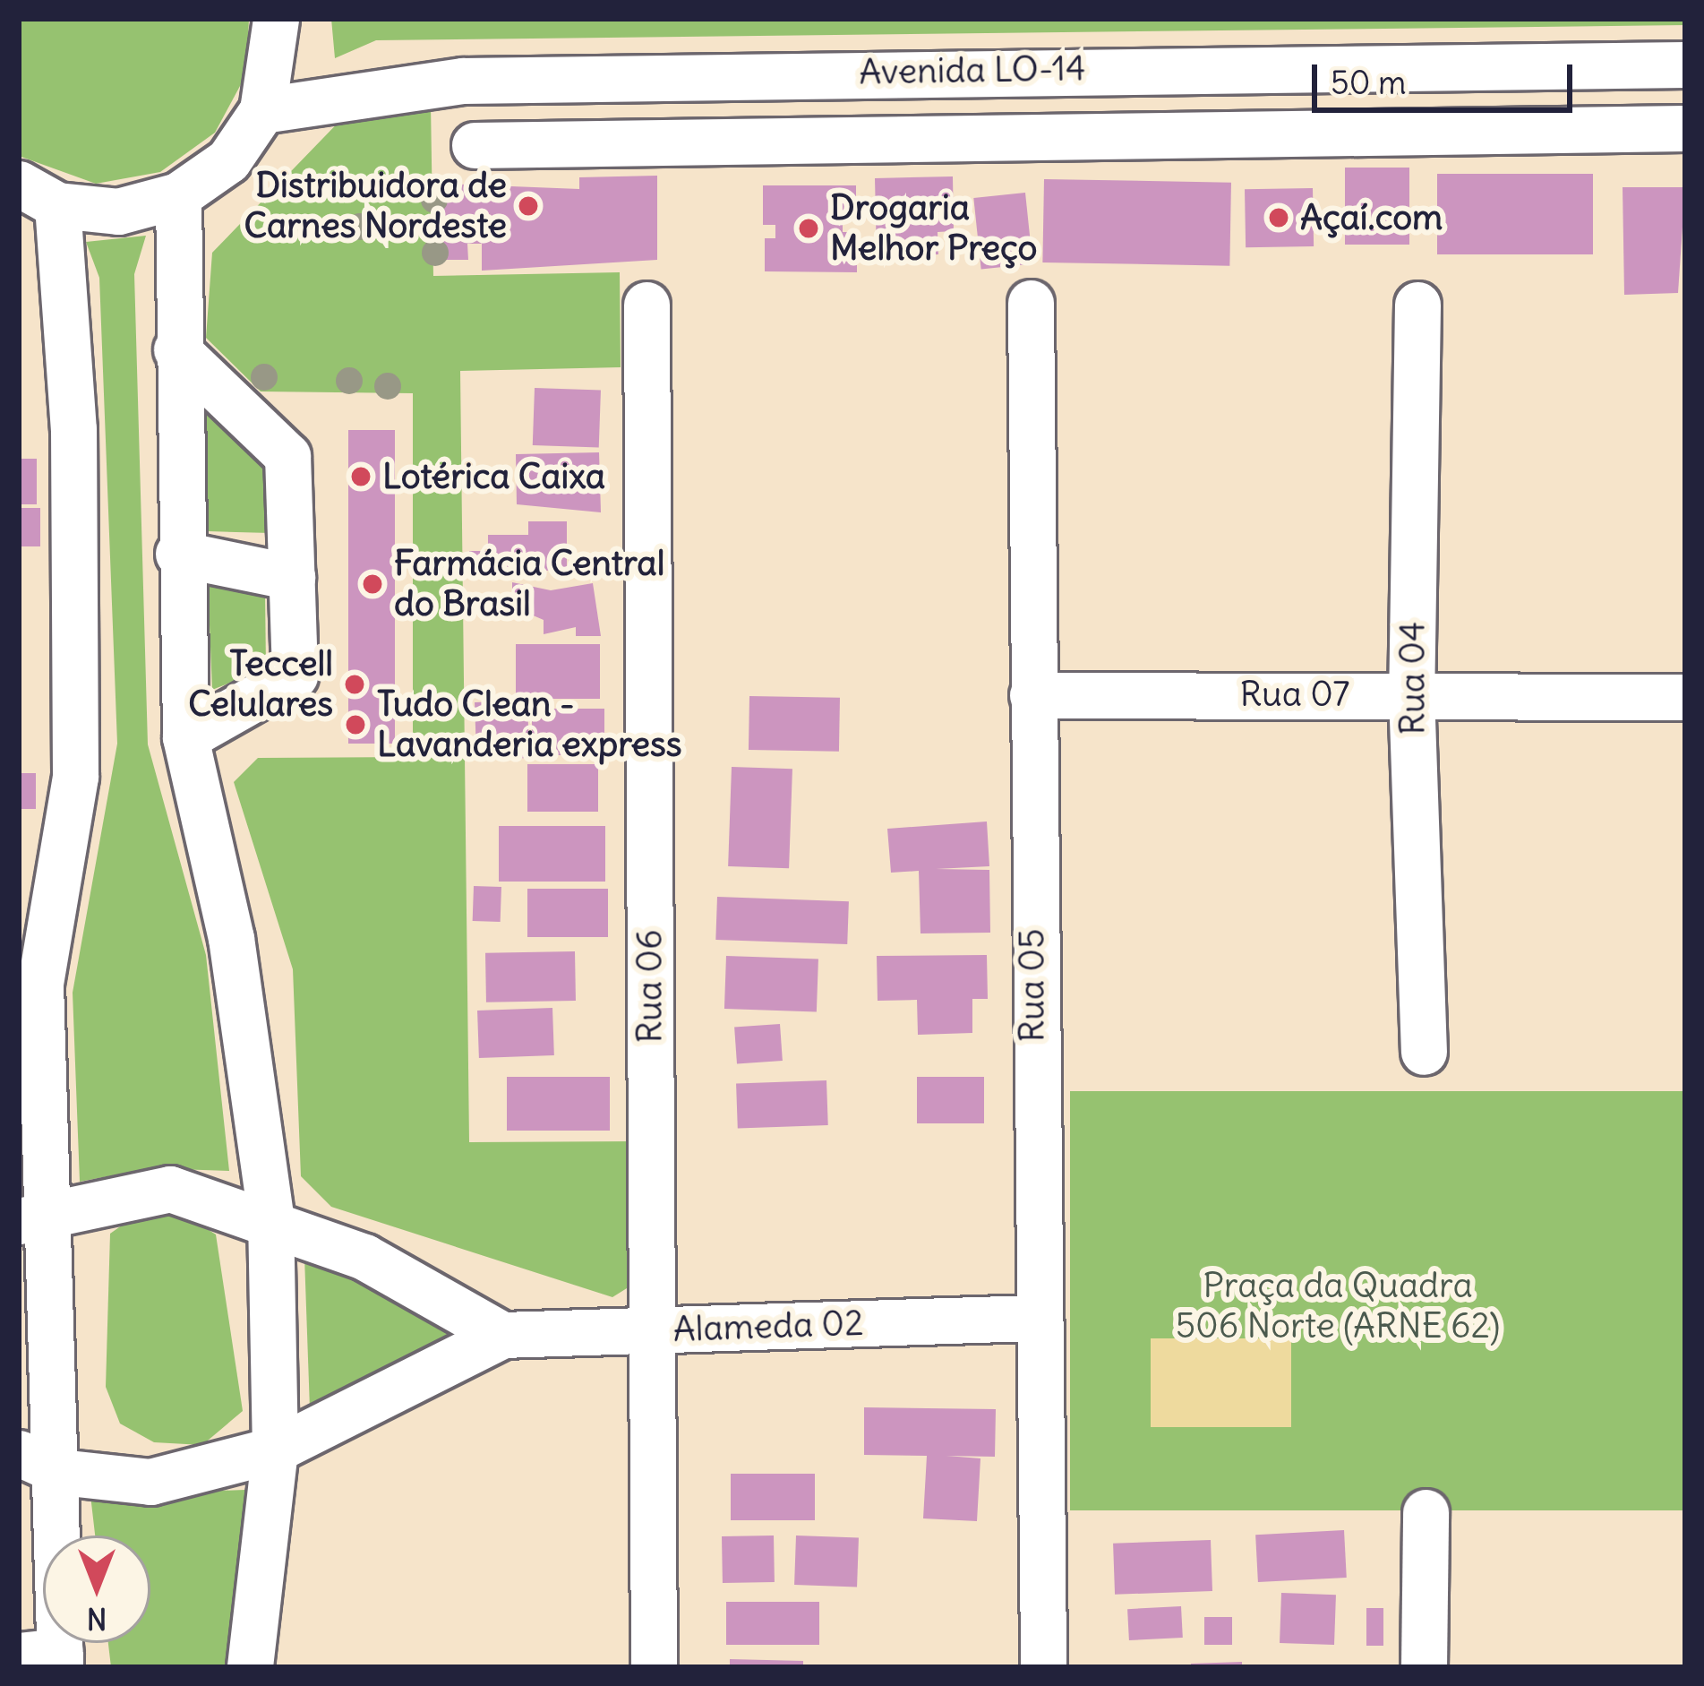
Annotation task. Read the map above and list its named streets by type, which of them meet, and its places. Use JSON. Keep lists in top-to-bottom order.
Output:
{
  "streets": {
    "street": [
      "Avenida LO-14",
      "Rua 04",
      "Rua 07",
      "Rua 05",
      "Rua 06",
      "Alameda 02"
    ]
  },
  "crossings": [
    ["Rua 04", "Rua 07"],
    ["Rua 07", "Rua 05"],
    ["Rua 05", "Alameda 02"],
    ["Rua 06", "Alameda 02"]
  ],
  "parks": ["Praça da Quadra 506 Norte (ARNE 62)"],
  "places": [
    "Distribuidora de Carnes Nordeste",
    "Açaí.com",
    "Drogaria Melhor Preço",
    "Lotérica Caixa",
    "Farmácia Central do Brasil",
    "Teccell Celulares",
    "Tudo Clean - Lavanderia express"
  ],
  "scale_bar": "50 m",
  "north": "bottom"
}
